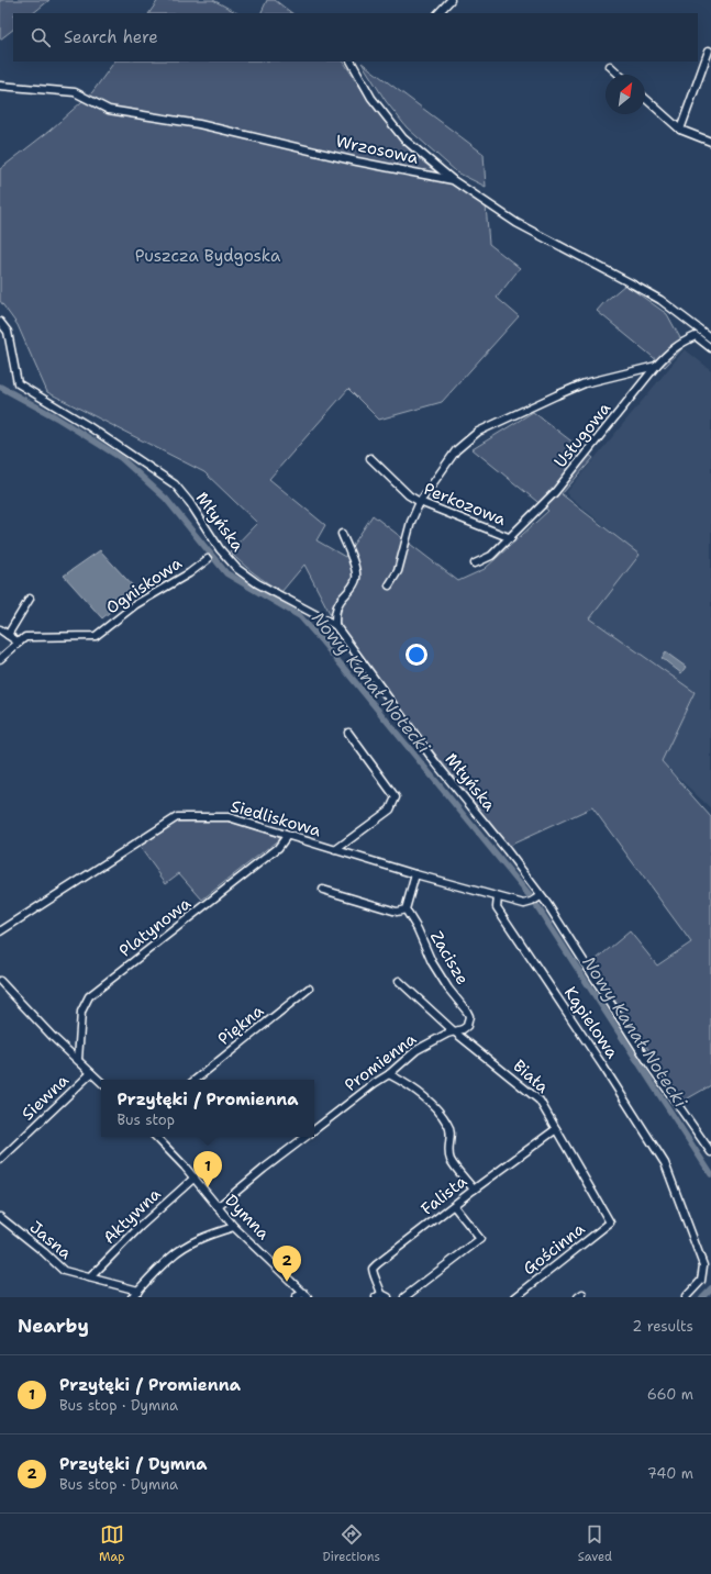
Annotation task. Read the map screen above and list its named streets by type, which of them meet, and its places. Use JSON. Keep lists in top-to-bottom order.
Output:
{
  "streets": {
    "street": [
      "Wrzosowa",
      "Usługowa",
      "Perkozowa",
      "Młyńska",
      "Ogniskowa",
      "Siedliskowa",
      "Platynowa",
      "Zacisze",
      "Kąpielowa",
      "Piękna",
      "Promienna",
      "Biała",
      "Siewna",
      "Falista",
      "Aktywna",
      "Dymna",
      "Jasna",
      "Gościnna"
    ]
  },
  "crossings": [
    ["Usługowa", "Perkozowa"],
    ["Młyńska", "Siedliskowa"],
    ["Siedliskowa", "Platynowa"],
    ["Siedliskowa", "Kąpielowa"],
    ["Zacisze", "Promienna"],
    ["Promienna", "Biała"],
    ["Promienna", "Dymna"],
    ["Biała", "Falista"],
    ["Biała", "Gościnna"],
    ["Aktywna", "Dymna"],
    ["Aktywna", "Jasna"]
  ],
  "water": ["Nowy Kanał Notecki"],
  "parks": ["Puszcza Bydgoska"],
  "north": "top right",
  "page": {
    "search": "Search here",
    "popup": ["Przyłęki / Promienna", "Bus stop"],
    "pins": ["1", "2"],
    "heading": ["Nearby", "2 results"],
    "list": [
      {
        "mark": "1",
        "name": "Przyłęki / Promienna",
        "note": "Bus stop · Dymna",
        "value": "660 m"
      },
      {
        "mark": "2",
        "name": "Przyłęki / Dymna",
        "note": "Bus stop · Dymna",
        "value": "740 m"
      }
    ],
    "nav": ["Map", "Directions", "Saved"]
  }
}
